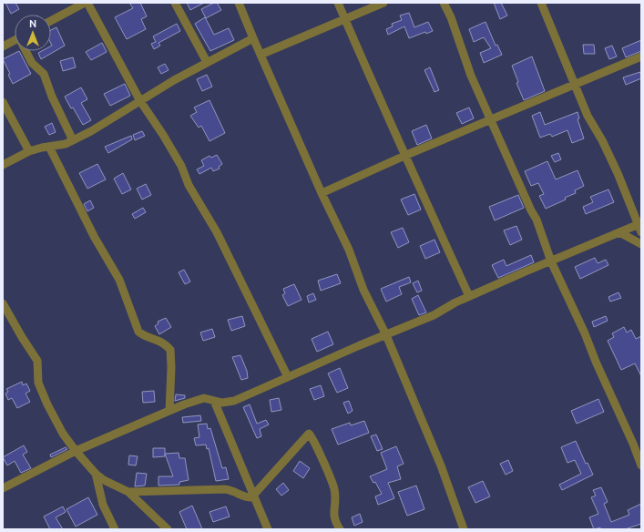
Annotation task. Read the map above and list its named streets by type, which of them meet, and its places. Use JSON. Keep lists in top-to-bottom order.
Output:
{
  "north": "top"
}
